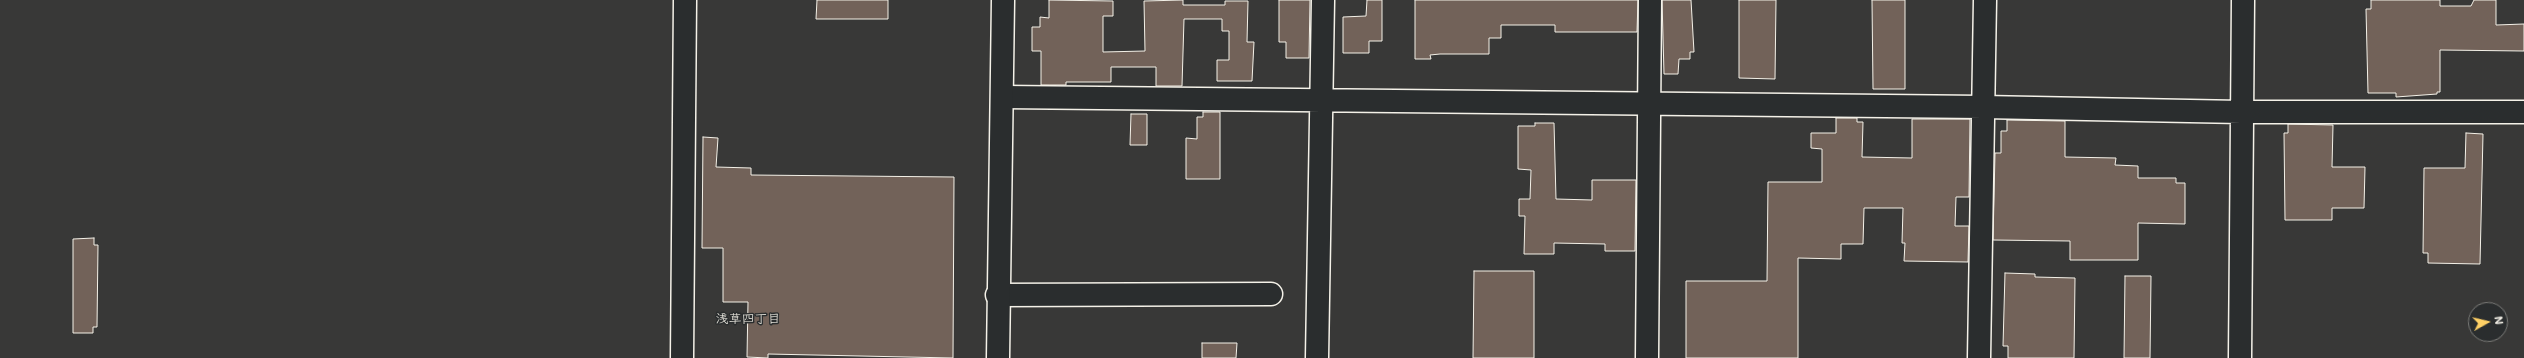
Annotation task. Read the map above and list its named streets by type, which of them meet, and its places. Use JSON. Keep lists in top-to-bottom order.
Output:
{
  "districts": ["浅草四丁目"],
  "north": "right"
}
